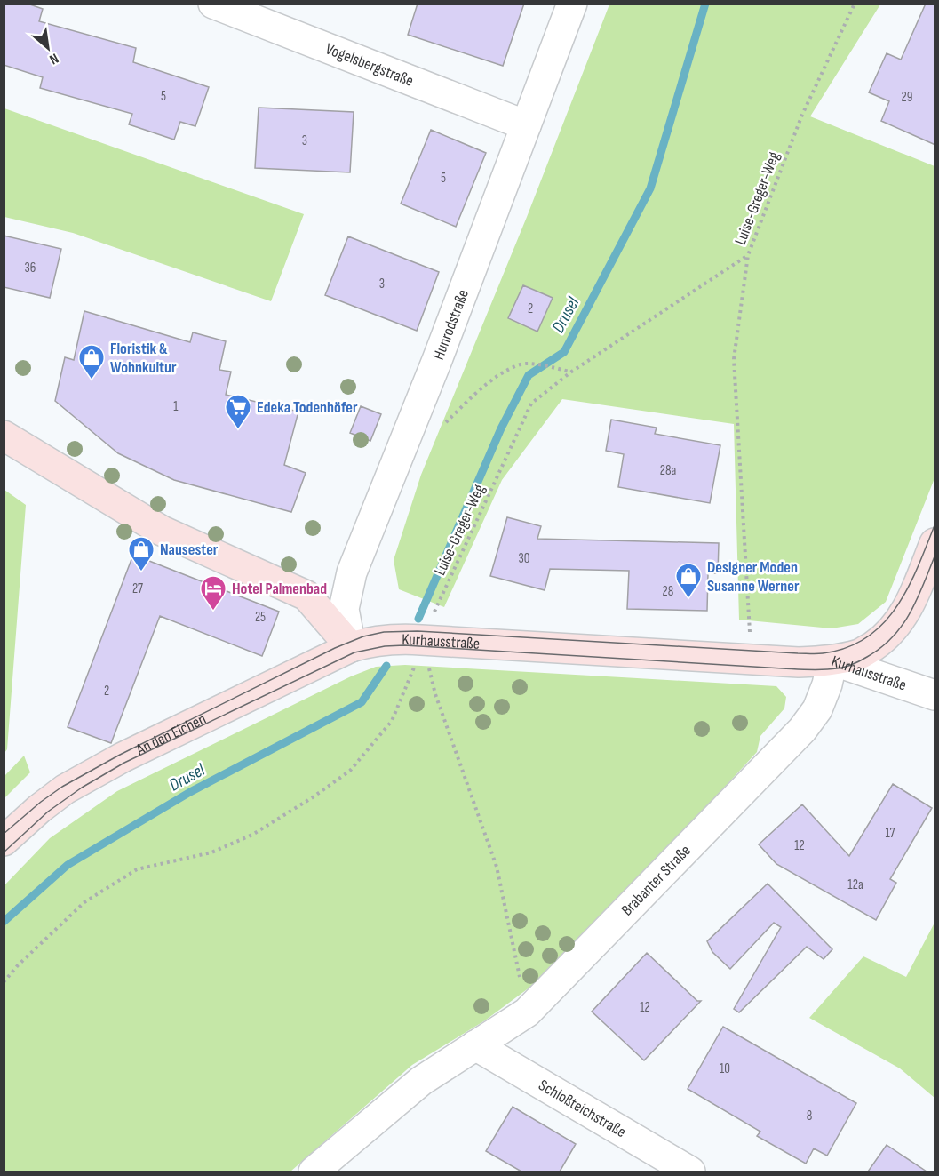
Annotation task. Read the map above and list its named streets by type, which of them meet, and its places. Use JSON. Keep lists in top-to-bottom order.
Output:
{
  "streets": {
    "street": [
      "Vogelsbergstraße",
      "Hunrodstraße",
      "Kurhausstraße",
      "An den Eichen",
      "Brabanter Straße",
      "Schloßteichstraße"
    ],
    "path": ["Luise-Greger-Weg"]
  },
  "crossings": [
    ["Vogelsbergstraße", "Hunrodstraße"],
    ["Luise-Greger-Weg", "Kurhausstraße"],
    ["Hunrodstraße", "Kurhausstraße"],
    ["Hunrodstraße", "An den Eichen"],
    ["Kurhausstraße", "An den Eichen"],
    ["Kurhausstraße", "Brabanter Straße"],
    ["Brabanter Straße", "Schloßteichstraße"]
  ],
  "water": ["Drusel"],
  "places": {
    "shop": ["Floristik & Wohnkultur", "Nausester", "Designer Moden Susanne Werner"],
    "supermarket": ["Edeka Todenhöfer"],
    "hotel": ["Hotel Palmenbad"]
  },
  "house_numbers": [
    "5",
    "29",
    "3",
    "5",
    "36",
    "3",
    "2",
    "1",
    "28a",
    "30",
    "27",
    "28",
    "25",
    "2",
    "17",
    "12",
    "12a",
    "12",
    "10",
    "8"
  ],
  "north": "bottom right"
}
